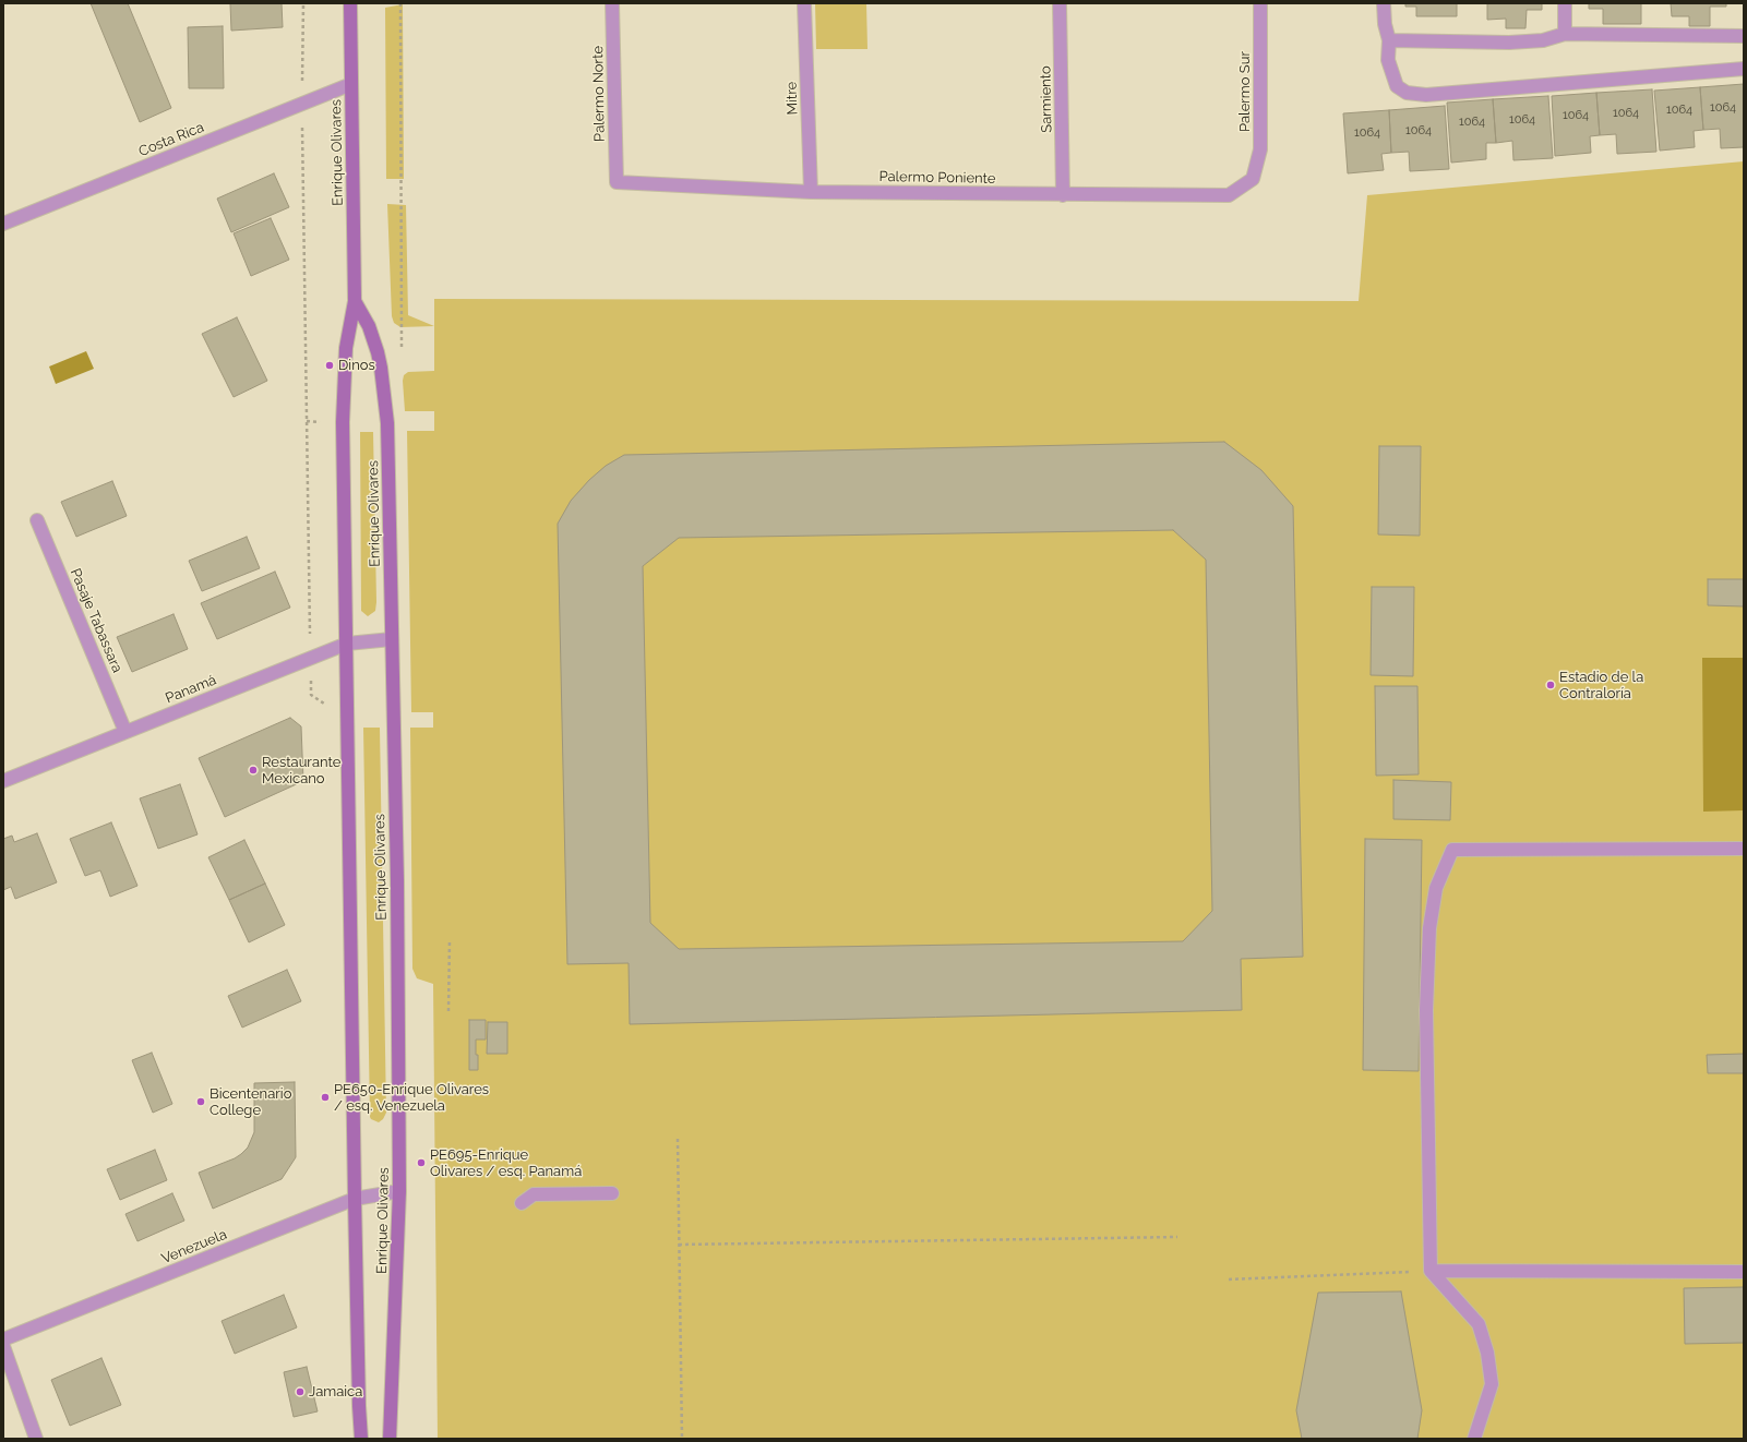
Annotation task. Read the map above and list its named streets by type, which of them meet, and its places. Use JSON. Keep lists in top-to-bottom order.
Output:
{
  "streets": {
    "main road": ["Enrique Olivares"],
    "street": [
      "Palermo Sur",
      "Palermo Norte",
      "Mitre",
      "Sarmiento",
      "Costa Rica",
      "Palermo Poniente",
      "Pasaje Tabassara",
      "Panamá",
      "Venezuela"
    ]
  },
  "crossings": [
    ["Palermo Sur", "Palermo Poniente"],
    ["Palermo Norte", "Palermo Poniente"],
    ["Mitre", "Palermo Poniente"],
    ["Sarmiento", "Palermo Poniente"],
    ["Costa Rica", "Enrique Olivares"],
    ["Enrique Olivares", "Panamá"],
    ["Enrique Olivares", "Venezuela"],
    ["Pasaje Tabassara", "Panamá"]
  ],
  "places": [
    "Dinos",
    "Estadio de la Contraloría",
    "Restaurante Mexicano",
    "PE650-Enrique Olivares / esq. Venezuela",
    "Bicentenario College",
    "PE695-Enrique Olivares / esq. Panamá",
    "Jamaica"
  ],
  "house_numbers": [
    "1064",
    "1064",
    "1064",
    "1064",
    "1064",
    "1064",
    "1064",
    "1064"
  ]
}
